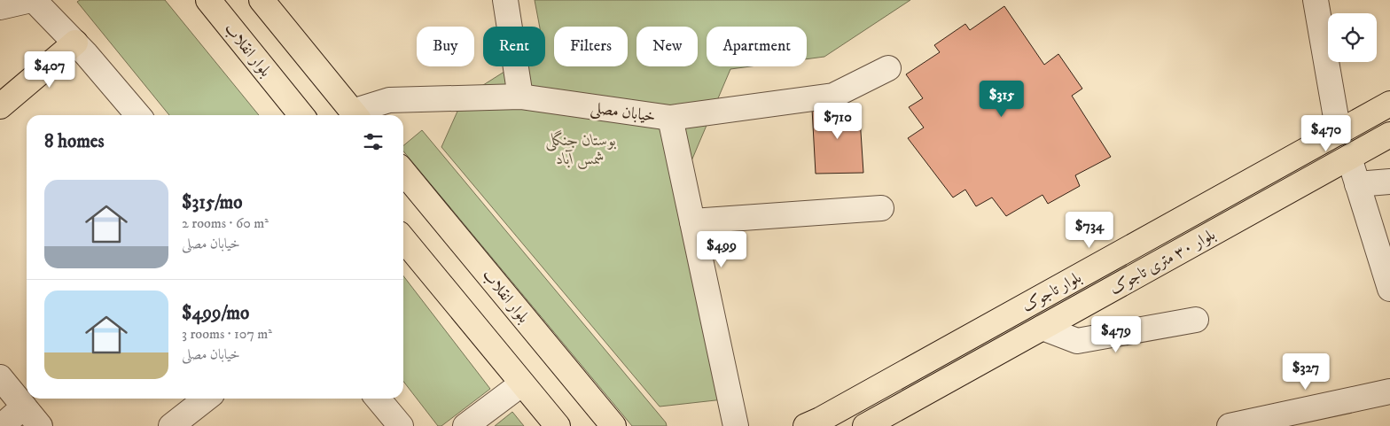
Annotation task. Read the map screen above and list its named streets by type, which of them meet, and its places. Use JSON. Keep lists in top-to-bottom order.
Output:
{
  "streets": {
    "main road": ["بلوار انقلاب", "بلوار ۳۰ متری تاجوک", "بلوار تاجوک"],
    "street": ["خیابان مصلی"]
  },
  "parks": ["بوستان جنگلی شمس آباد"],
  "page": {
    "chip": [
      "Buy",
      "Rent",
      "Filters",
      "New",
      "Apartment"
    ],
    "price": [
      "$407",
      "$315",
      "$710",
      "$470",
      "$734",
      "$499",
      "$479",
      "$327"
    ],
    "heading": "8 homes",
    "list": [
      {
        "name": "$315/mo",
        "note": "2 rooms · 60 m² · خیابان مصلی"
      },
      {
        "name": "$499/mo",
        "note": "3 rooms · 107 m² · خیابان مصلی"
      }
    ]
  }
}
